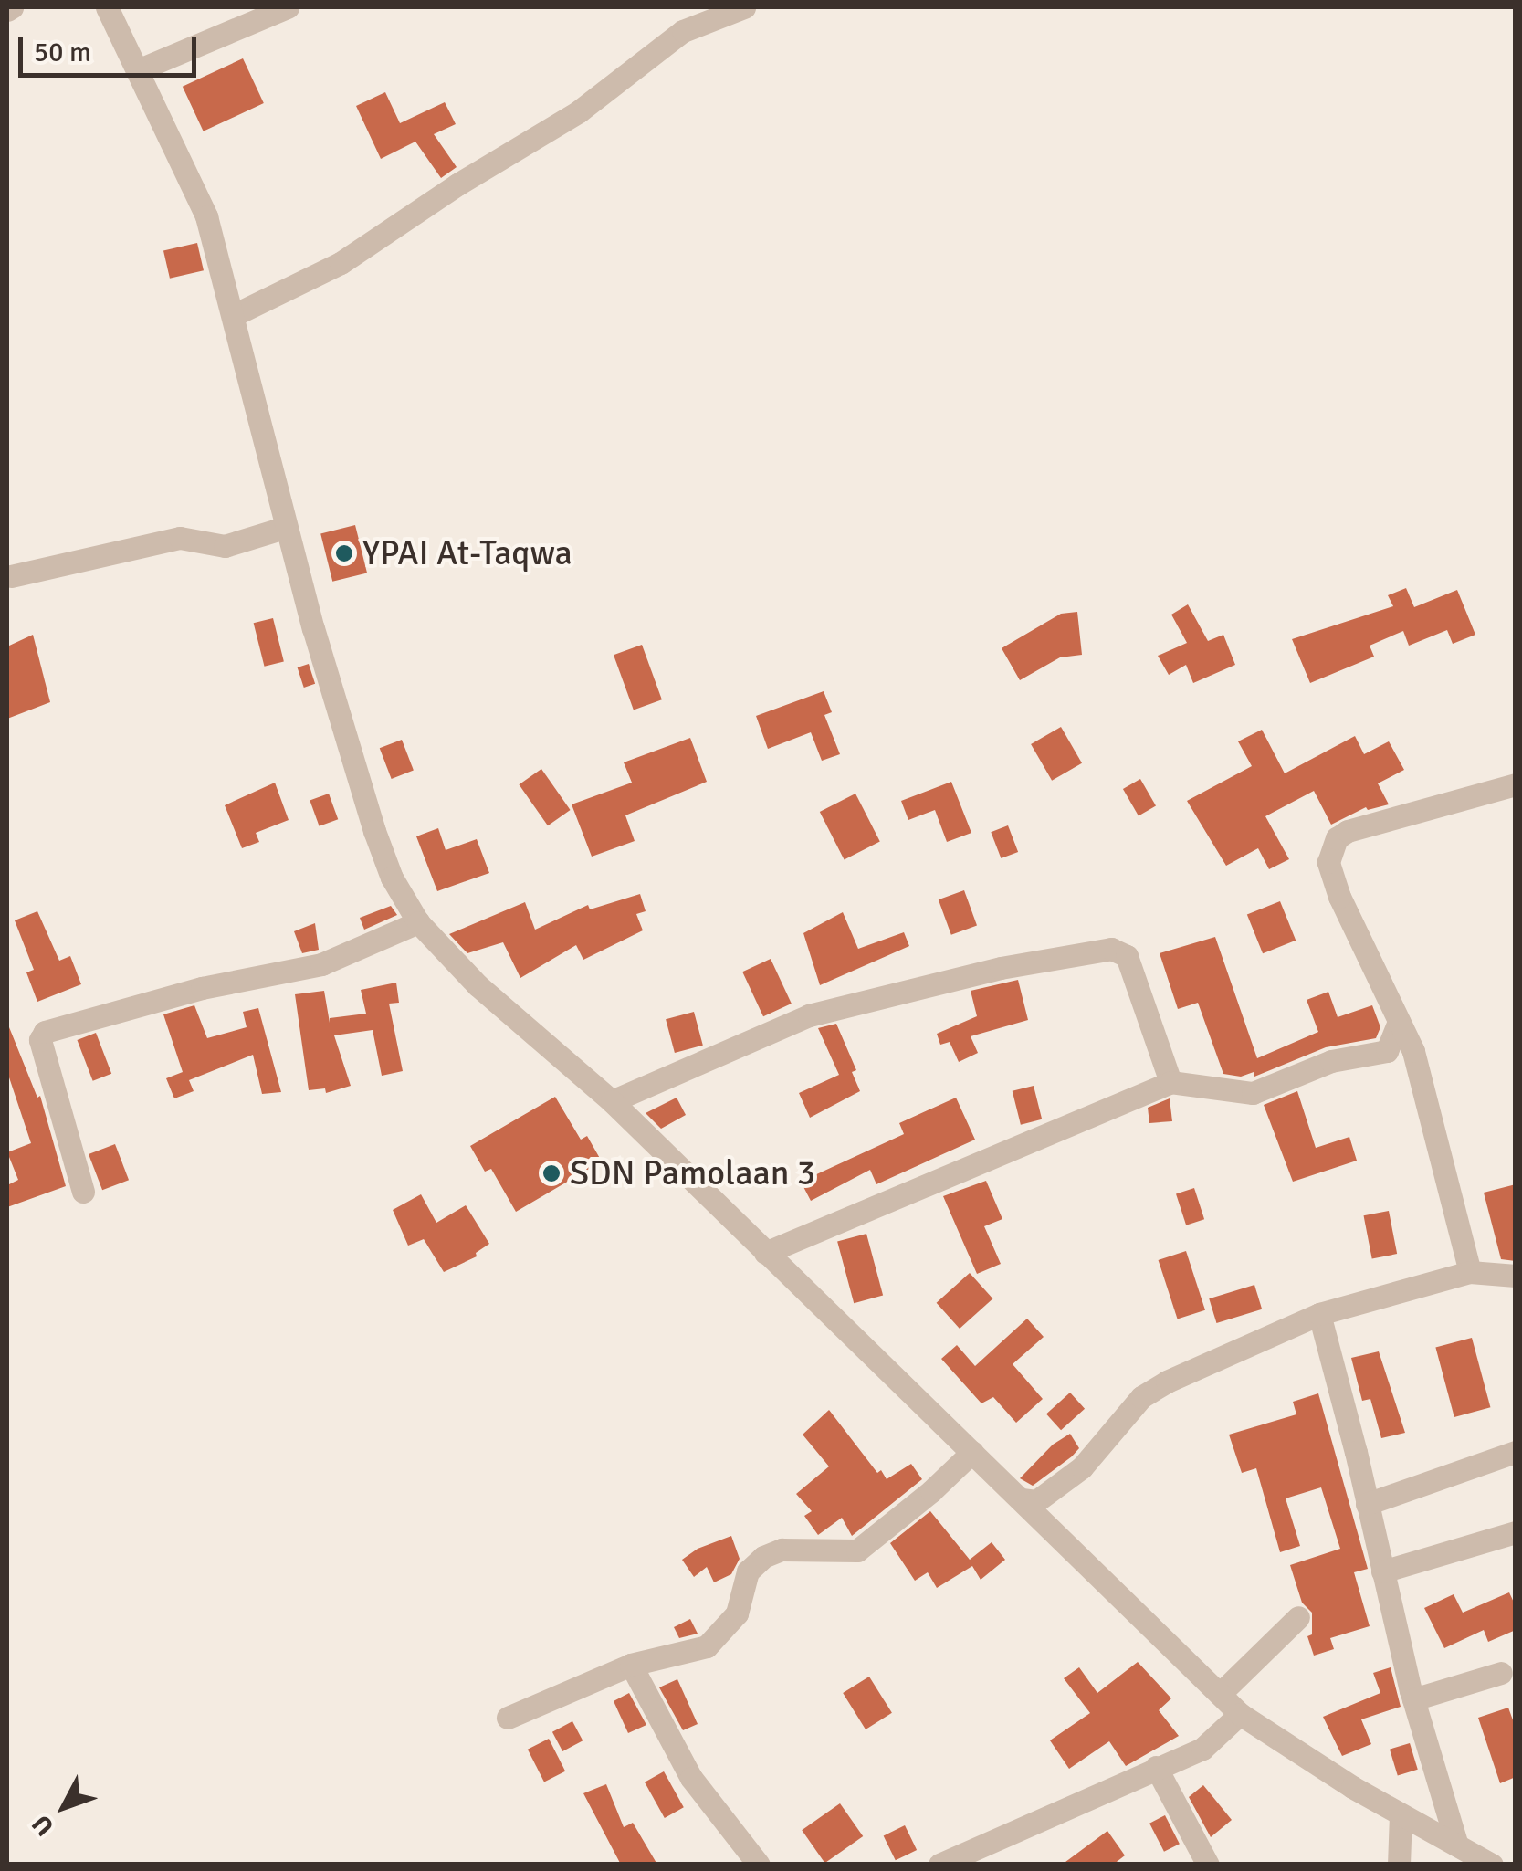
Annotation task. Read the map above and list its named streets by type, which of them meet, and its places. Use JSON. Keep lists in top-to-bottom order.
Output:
{
  "places": ["YPAI At-Taqwa", "SDN Pamolaan 3"],
  "scale_bar": "50 m",
  "north": "bottom left"
}
